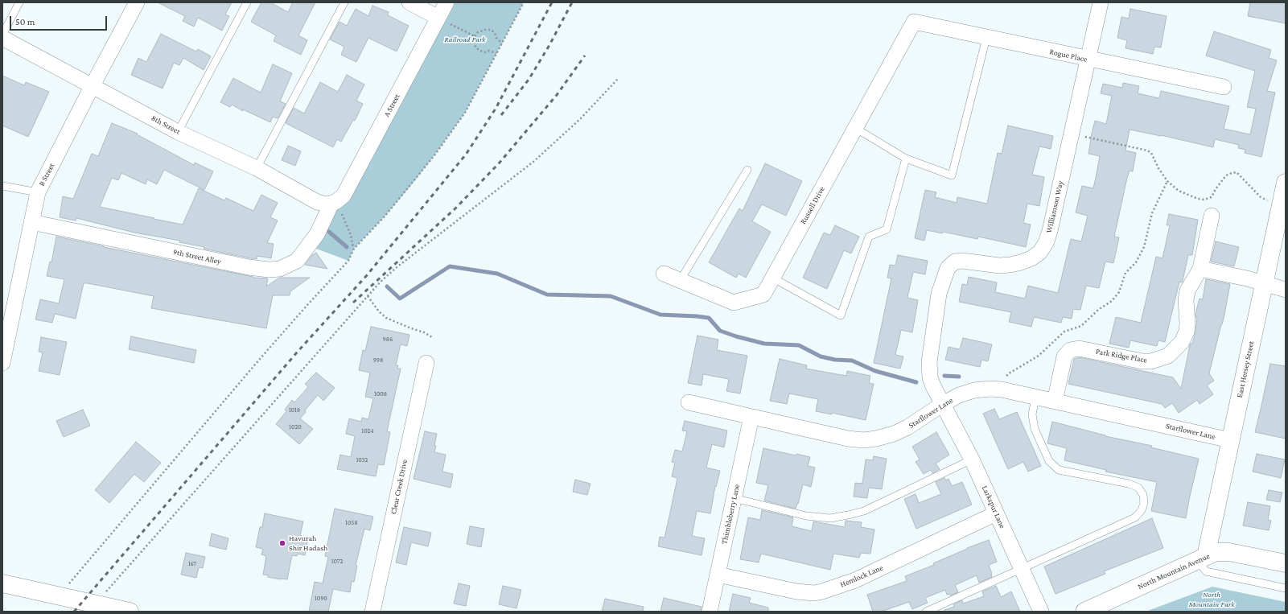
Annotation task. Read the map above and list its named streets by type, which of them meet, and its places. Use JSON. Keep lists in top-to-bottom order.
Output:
{
  "streets": {
    "street": [
      "Rogue Place",
      "A Street",
      "8th Street",
      "B Street",
      "Russell Drive",
      "Williamson Way",
      "9th Street Alley",
      "Park Ridge Place",
      "East Hersey Street",
      "Starflower Lane",
      "Clear Creek Drive",
      "Larkspur Lane",
      "Thimbleberry Lane",
      "North Mountain Avenue",
      "Hemlock Lane"
    ]
  },
  "crossings": [
    ["Rogue Place", "Russell Drive"],
    ["Rogue Place", "Williamson Way"],
    ["A Street", "8th Street"],
    ["A Street", "9th Street Alley"],
    ["8th Street", "B Street"],
    ["8th Street", "9th Street Alley"],
    ["B Street", "9th Street Alley"],
    ["Williamson Way", "Starflower Lane"],
    ["Williamson Way", "Larkspur Lane"],
    ["Park Ridge Place", "Starflower Lane"],
    ["East Hersey Street", "Starflower Lane"],
    ["East Hersey Street", "North Mountain Avenue"],
    ["Starflower Lane", "Larkspur Lane"],
    ["Starflower Lane", "Thimbleberry Lane"],
    ["Larkspur Lane", "Hemlock Lane"],
    ["Thimbleberry Lane", "Hemlock Lane"]
  ],
  "parks": ["Railroad Park", "North Mountain Park"],
  "places": ["Havurah Shir Hadash"],
  "house_numbers": [
    "986",
    "998",
    "1008",
    "1018",
    "1020",
    "1024",
    "1032",
    "1058",
    "1072",
    "167",
    "1090"
  ],
  "scale_bar": "50 m"
}
